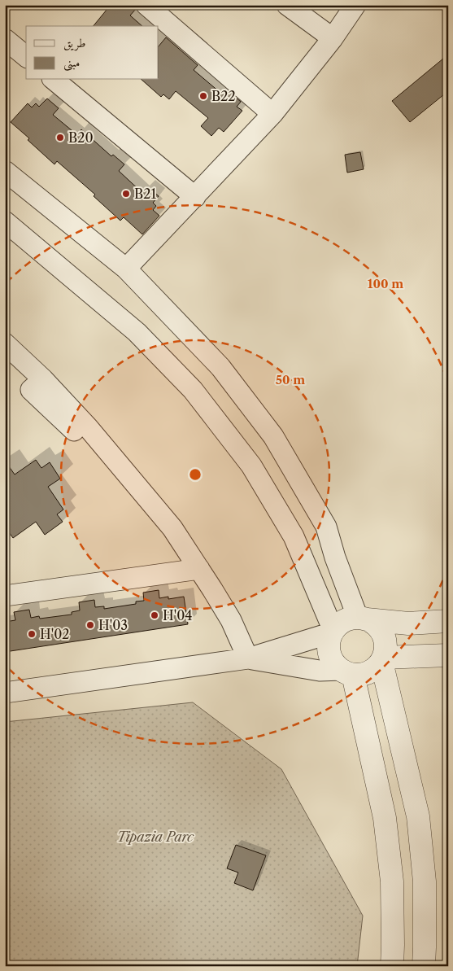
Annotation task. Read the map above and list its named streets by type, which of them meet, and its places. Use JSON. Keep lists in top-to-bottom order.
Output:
{
  "parks": ["Tipazia Parc"],
  "places": [
    "B22",
    "B20",
    "B21",
    "H'04",
    "H'03",
    "H'02"
  ],
  "legend": ["طريق", "مبنى"],
  "rings": ["100 m", "50 m"]
}
